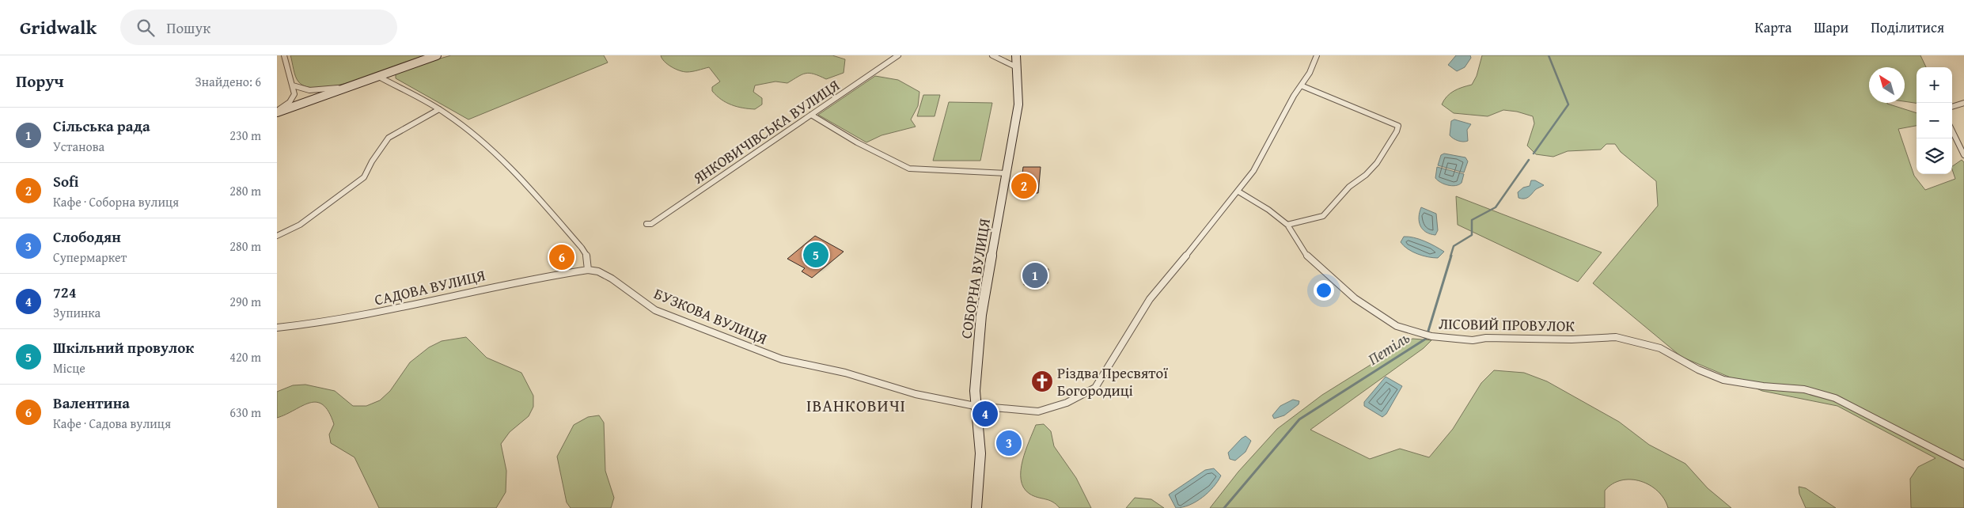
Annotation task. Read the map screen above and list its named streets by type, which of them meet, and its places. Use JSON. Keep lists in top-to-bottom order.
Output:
{
  "streets": {
    "street": [
      "ЯНКОВИЧІВСЬКА ВУЛИЦЯ",
      "СОБОРНА ВУЛИЦЯ",
      "САДОВА ВУЛИЦЯ",
      "БУЗКОВА ВУЛИЦЯ",
      "ЛІСОВИЙ ПРОВУЛОК"
    ]
  },
  "crossings": [
    ["СОБОРНА ВУЛИЦЯ", "БУЗКОВА ВУЛИЦЯ"],
    ["САДОВА ВУЛИЦЯ", "БУЗКОВА ВУЛИЦЯ"],
    ["БУЗКОВА ВУЛИЦЯ", "ЛІСОВИЙ ПРОВУЛОК"]
  ],
  "districts": ["ІВАНКОВИЧІ"],
  "water": ["Петіль"],
  "places": {
    "church": ["Різдва Пресвятої Богородиці"]
  },
  "north": "top left",
  "page": {
    "header": "Gridwalk",
    "search": "Пошук",
    "nav": ["Карта", "Шари", "Поділитися"],
    "heading": ["Поруч", "Знайдено: 6"],
    "map_buttons": ["+", "−"],
    "list": [
      {
        "mark": "1",
        "name": "Cільська рада",
        "note": "Установа",
        "value": "230 m"
      },
      {
        "mark": "2",
        "name": "Sofi",
        "note": "Кафе · Соборна вулиця",
        "value": "280 m"
      },
      {
        "mark": "3",
        "name": "Слободян",
        "note": "Супермаркет",
        "value": "280 m"
      },
      {
        "mark": "4",
        "name": "724",
        "note": "Зупинка",
        "value": "290 m"
      },
      {
        "mark": "5",
        "name": "Шкільний провулок",
        "note": "Місце",
        "value": "420 m"
      },
      {
        "mark": "6",
        "name": "Валентина",
        "note": "Кафе · Садова вулиця",
        "value": "630 m"
      }
    ],
    "pins": [
      "2",
      "5",
      "6",
      "1",
      "4",
      "3"
    ]
  }
}
